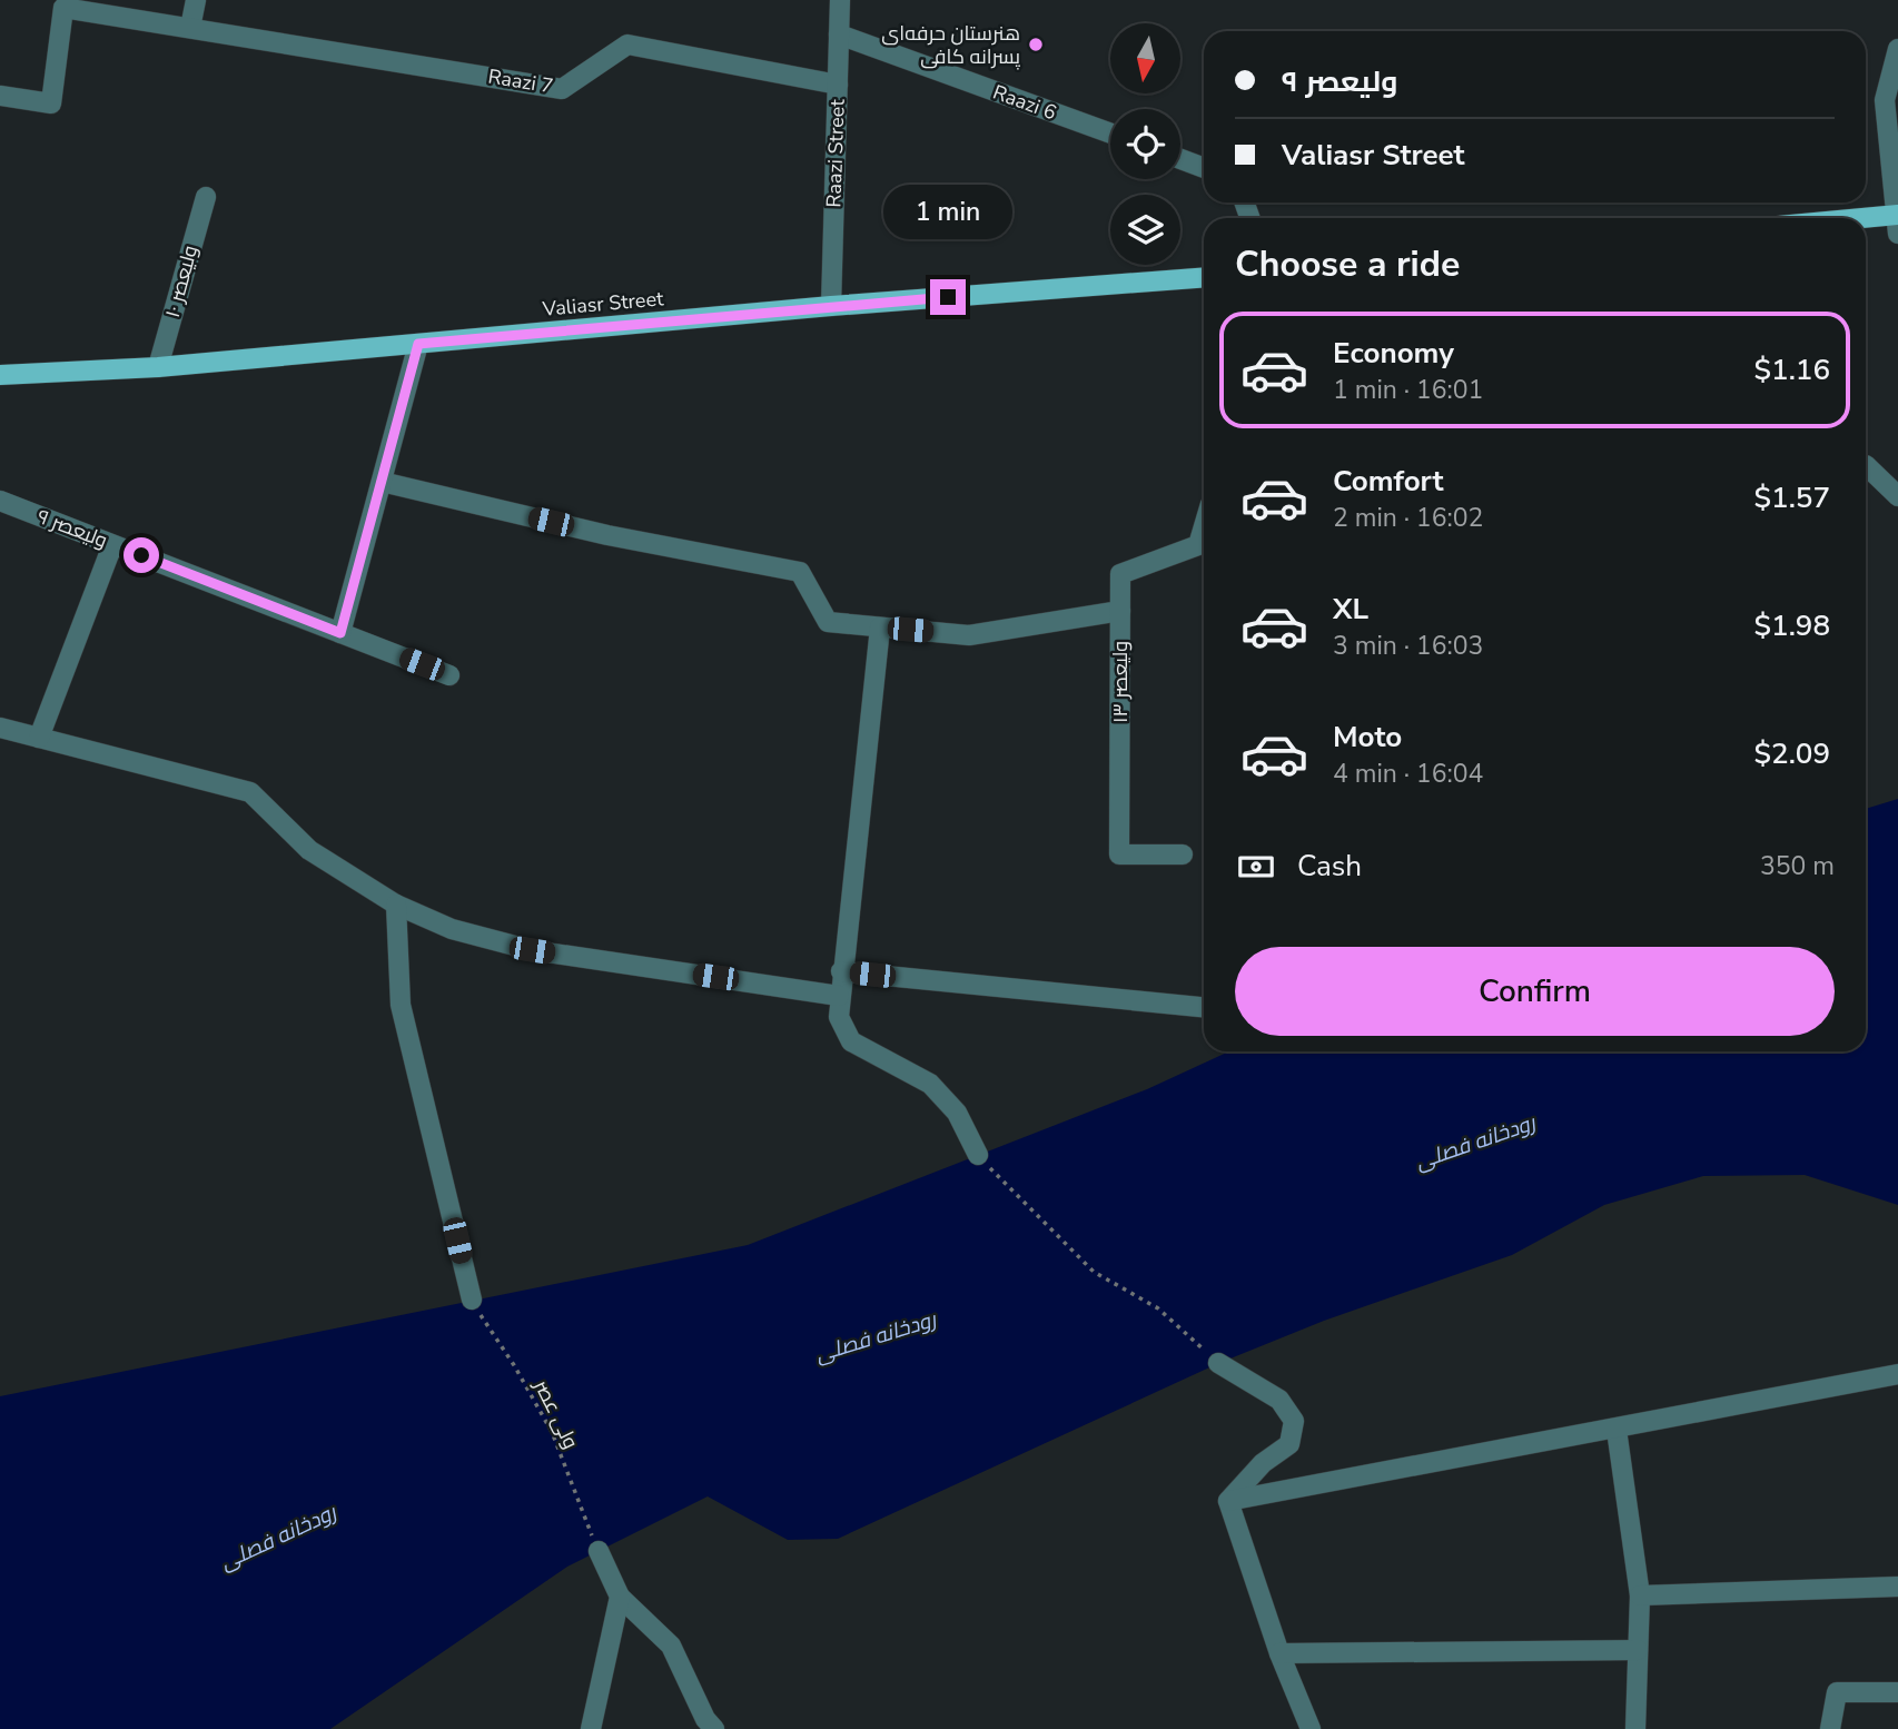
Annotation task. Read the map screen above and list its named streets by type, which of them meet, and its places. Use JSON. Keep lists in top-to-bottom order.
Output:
{
  "streets": {
    "main road": ["Valiasr Street"],
    "street": [
      "Raazi 7",
      "Raazi 6",
      "Raazi Street",
      "ولیعصر ۱۰",
      "ولیعصر ۹",
      "ولیعصر ۱۳"
    ],
    "path": ["ولی عصر"]
  },
  "crossings": [
    ["Raazi 7", "Raazi Street"],
    ["Raazi 6", "Raazi Street"],
    ["Raazi Street", "Valiasr Street"],
    ["ولیعصر ۱۰", "Valiasr Street"]
  ],
  "water": ["رودخانه فصلی"],
  "places": ["هنرستان حرفه‌ای پسرانه کافی"],
  "north": "bottom",
  "page": {
    "banner": ["ولیعصر ۹", "Valiasr Street"],
    "bubble": "1 min",
    "heading": "Choose a ride",
    "list": [
      {
        "name": "Economy",
        "note": "1 min · 16:01",
        "value": "$1.16"
      },
      {
        "name": "Comfort",
        "note": "2 min · 16:02",
        "value": "$1.57"
      },
      {
        "name": "XL",
        "note": "3 min · 16:03",
        "value": "$1.98"
      },
      {
        "name": "Moto",
        "note": "4 min · 16:04",
        "value": "$2.09"
      }
    ],
    "pay": ["Cash", "350 m"],
    "buttons": "Confirm"
  }
}
